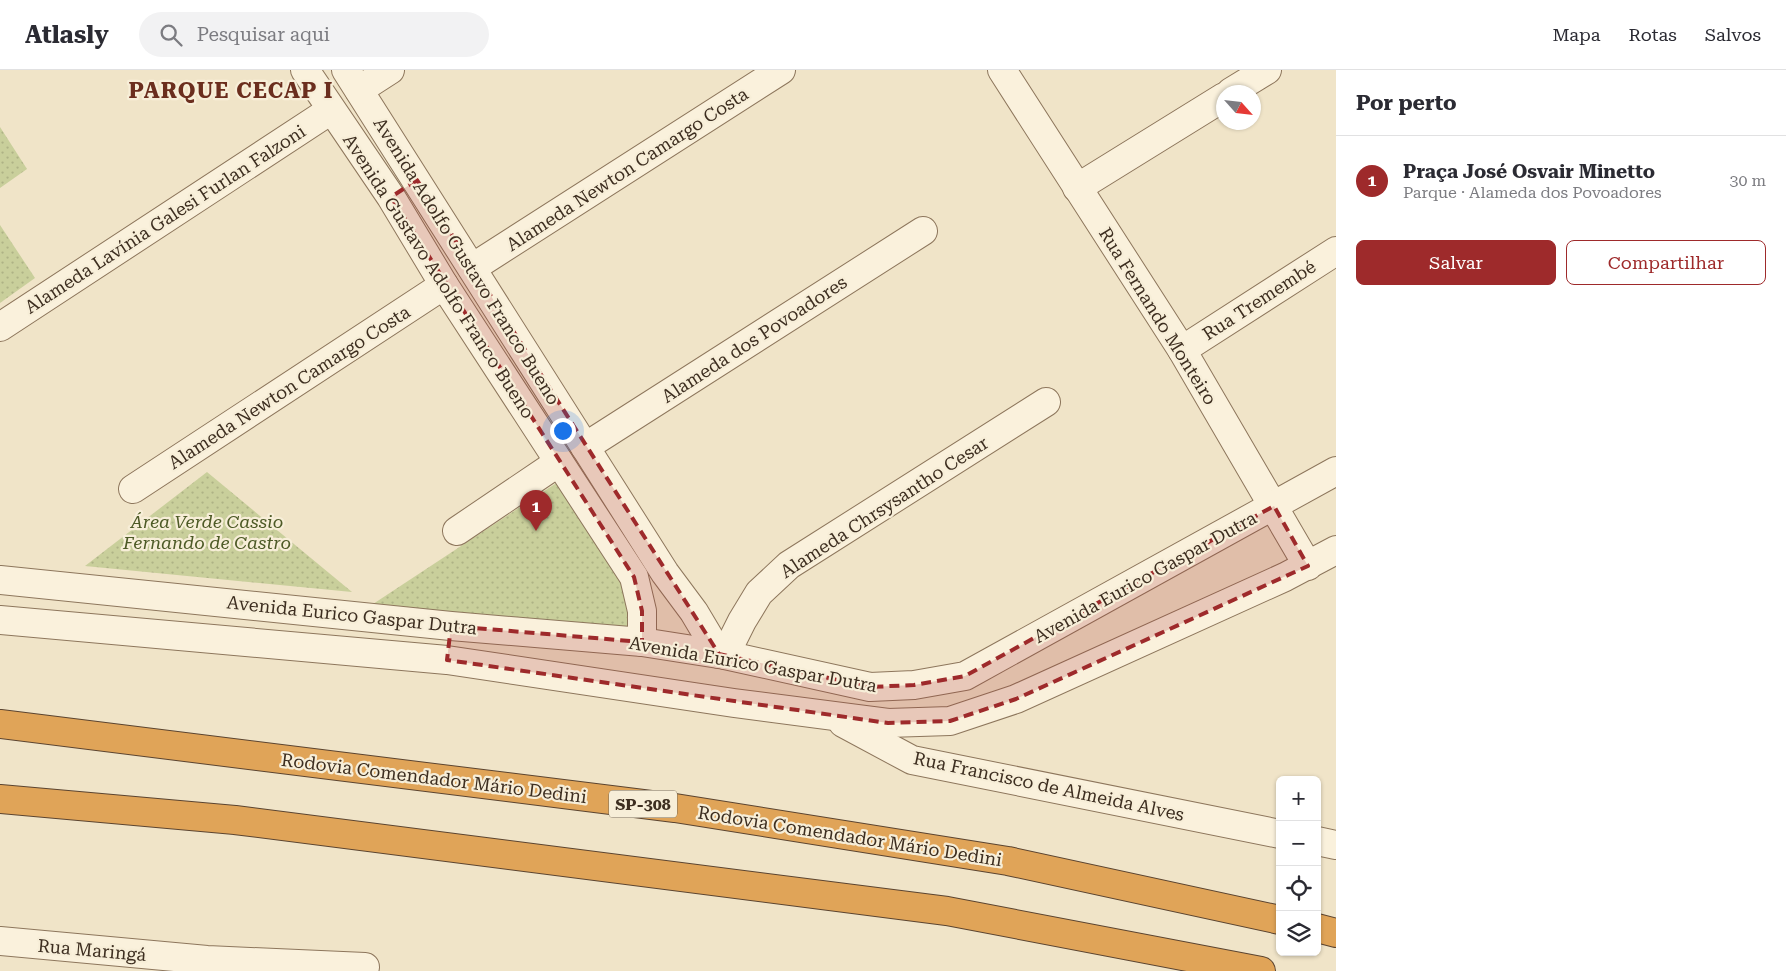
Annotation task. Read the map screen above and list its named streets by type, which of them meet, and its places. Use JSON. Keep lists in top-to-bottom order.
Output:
{
  "streets": {
    "highway": ["Rodovia Comendador Mário Dedini", "SP-308"],
    "street": [
      "Alameda Newton Camargo Costa",
      "Alameda Lavínia Galesi Furlan Falzoni",
      "Avenida Adolfo Gustavo Franco Bueno",
      "Avenida Gustavo Adolfo Franco Bueno",
      "Rua Tremembé",
      "Rua Fernando Monteiro",
      "Alameda dos Povoadores",
      "Alameda Chrsysantho Cesar",
      "Avenida Eurico Gaspar Dutra",
      "Rua Francisco de Almeida Alves",
      "Rua Maringá"
    ]
  },
  "crossings": [
    ["Alameda Newton Camargo Costa", "Avenida Adolfo Gustavo Franco Bueno"],
    ["Alameda Newton Camargo Costa", "Avenida Gustavo Adolfo Franco Bueno"],
    ["Alameda Lavínia Galesi Furlan Falzoni", "Avenida Gustavo Adolfo Franco Bueno"],
    ["Avenida Adolfo Gustavo Franco Bueno", "Alameda dos Povoadores"],
    ["Avenida Adolfo Gustavo Franco Bueno", "Alameda Chrsysantho Cesar"],
    ["Avenida Adolfo Gustavo Franco Bueno", "Avenida Eurico Gaspar Dutra"],
    ["Avenida Gustavo Adolfo Franco Bueno", "Avenida Eurico Gaspar Dutra"],
    ["Rua Tremembé", "Rua Fernando Monteiro"],
    ["Rua Fernando Monteiro", "Avenida Eurico Gaspar Dutra"],
    ["Alameda Chrsysantho Cesar", "Avenida Eurico Gaspar Dutra"],
    ["Avenida Eurico Gaspar Dutra", "Rua Francisco de Almeida Alves"]
  ],
  "districts": ["PARQUE CECAP I"],
  "parks": ["Área Verde Cassio Fernando de Castro"],
  "north": "bottom right",
  "page": {
    "header": "Atlasly",
    "search": "Pesquisar aqui",
    "nav": ["Mapa", "Rotas", "Salvos"],
    "heading": "Por perto",
    "list": [
      {
        "mark": "1",
        "name": "Praça José Osvair Minetto",
        "note": "Parque · Alameda dos Povoadores",
        "value": "30 m"
      }
    ],
    "buttons": ["Salvar", "Compartilhar"],
    "pins": "1",
    "map_buttons": ["+", "−"]
  }
}
